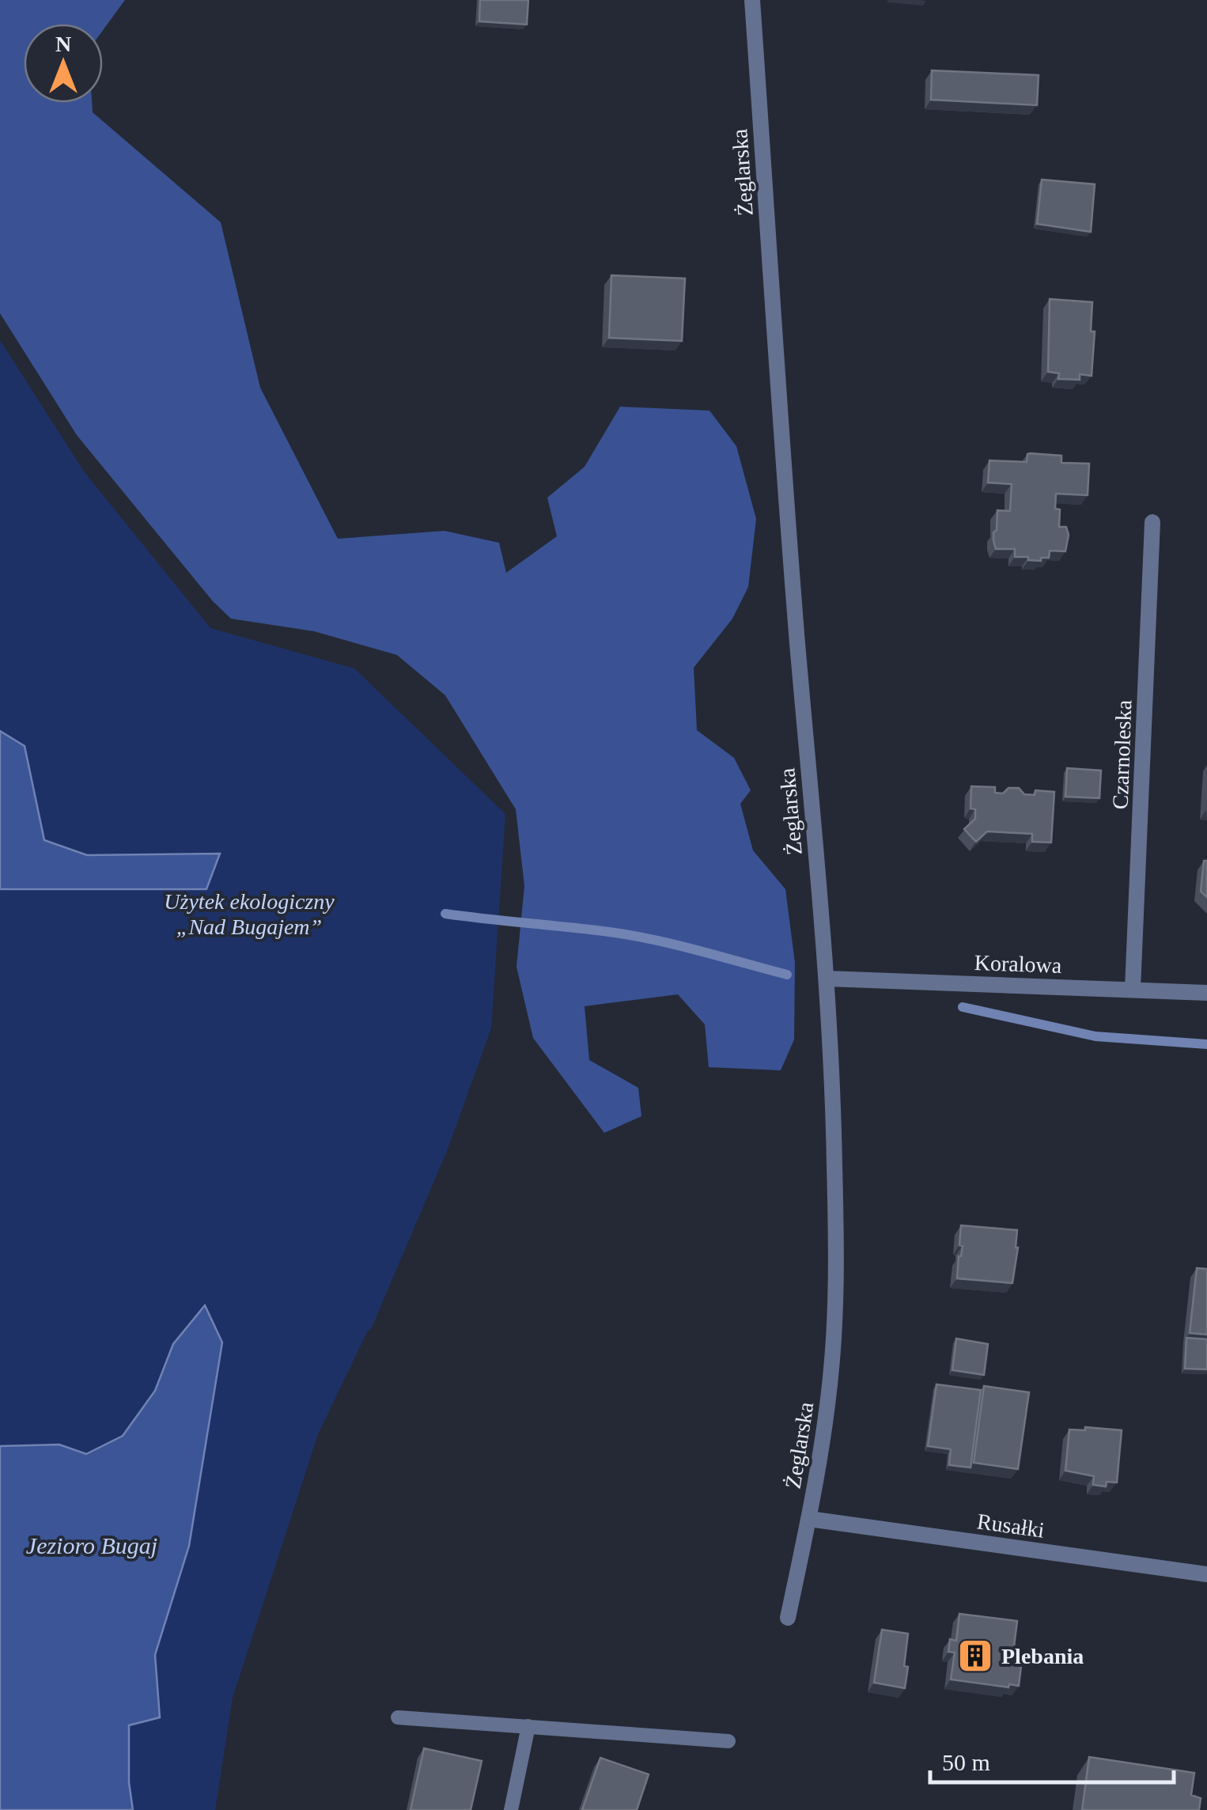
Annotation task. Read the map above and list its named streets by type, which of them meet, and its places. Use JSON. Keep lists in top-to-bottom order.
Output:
{
  "streets": {
    "street": [
      "Żeglarska",
      "Czarnoleska",
      "Koralowa",
      "Rusałki"
    ]
  },
  "crossings": [
    ["Żeglarska", "Koralowa"],
    ["Żeglarska", "Rusałki"],
    ["Czarnoleska", "Koralowa"]
  ],
  "water": ["Jezioro Bugaj"],
  "parks": ["Użytek ekologiczny „Nad Bugajem”"],
  "places": {
    "building": ["Plebania"]
  },
  "scale_bar": "50 m",
  "north": "top"
}
